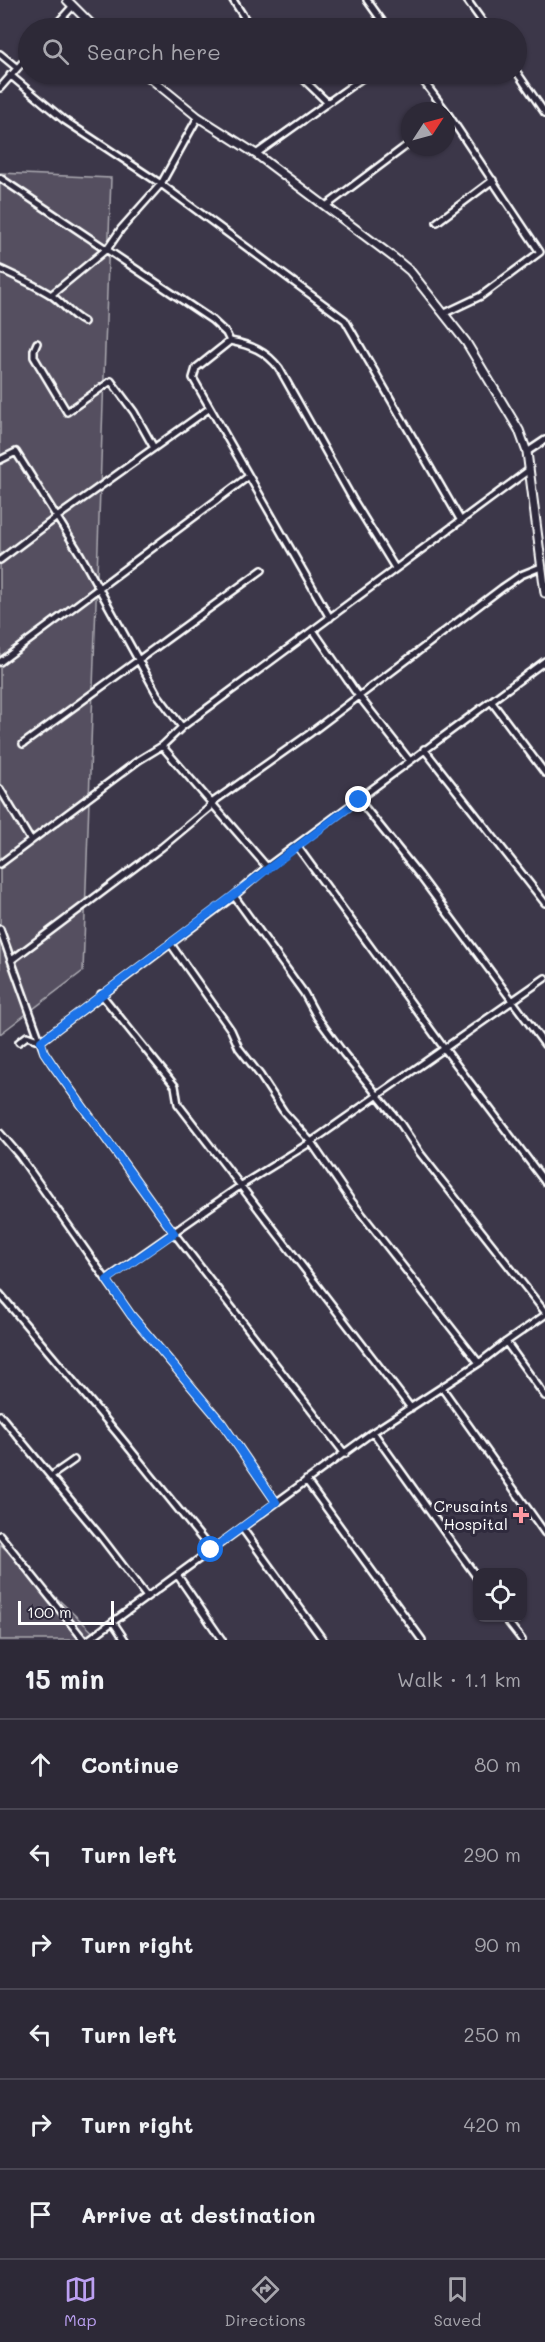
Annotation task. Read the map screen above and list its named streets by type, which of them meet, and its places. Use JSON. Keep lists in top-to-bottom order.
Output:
{
  "places": {
    "health": ["Crusaints Hospital"]
  },
  "scale_bar": "100 m",
  "north": "top right",
  "page": {
    "search": "Search here",
    "scale": "100 m",
    "heading": ["15 min", "Walk · 1.1 km"],
    "list": [
      ["Continue", "80 m"],
      ["Turn left", "290 m"],
      ["Turn right", "90 m"],
      ["Turn left", "250 m"],
      ["Turn right", "420 m"],
      "Arrive at destination"
    ],
    "nav": ["Map", "Directions", "Saved"]
  }
}
